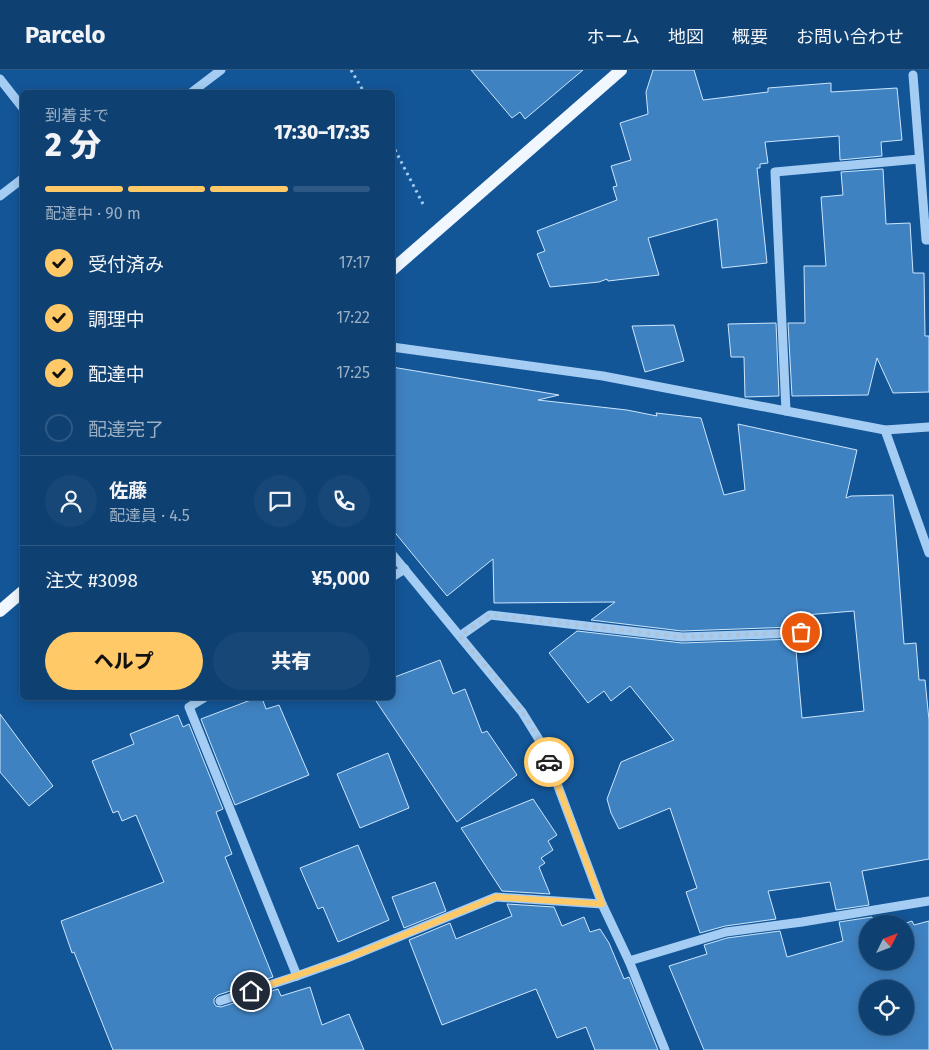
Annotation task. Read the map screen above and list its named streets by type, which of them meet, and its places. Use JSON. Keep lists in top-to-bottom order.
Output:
{
  "north": "top right",
  "page": {
    "header": "Parcelo",
    "nav": [
      "ホーム",
      "地図",
      "概要",
      "お問い合わせ"
    ],
    "heading": ["2 分", "到着まで", "17:30–17:35"],
    "panel": [
      "佐藤",
      "配達員 · 4.5",
      "注文 #3098",
      "¥5,000"
    ],
    "bar": "配達中 · 90 m",
    "list": [
      ["受付済み", "17:17"],
      ["調理中", "17:22"],
      ["配達中", "17:25"],
      "配達完了"
    ],
    "buttons": ["ヘルプ", "共有"]
  }
}
